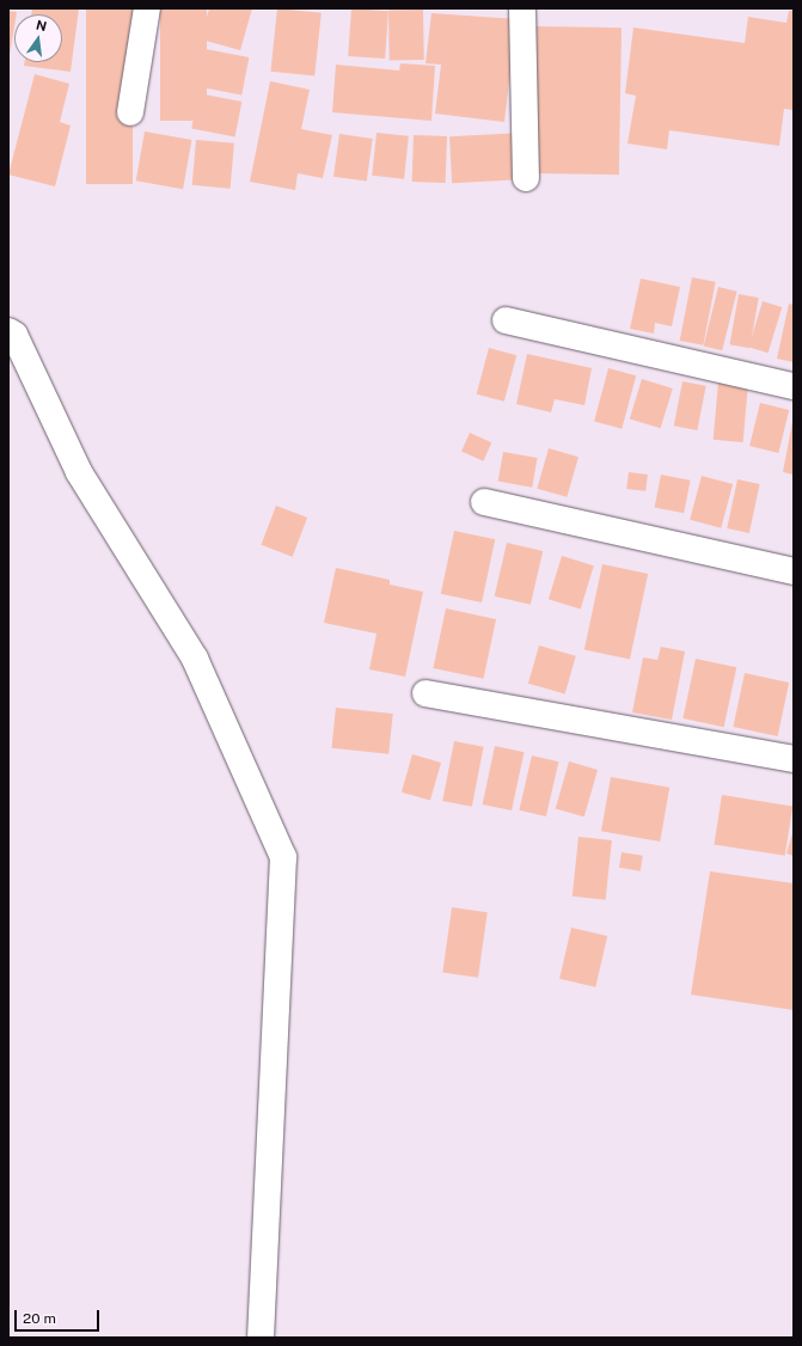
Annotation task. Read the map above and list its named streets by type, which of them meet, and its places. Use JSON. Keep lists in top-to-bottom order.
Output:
{
  "scale_bar": "20 m",
  "north": "top"
}
